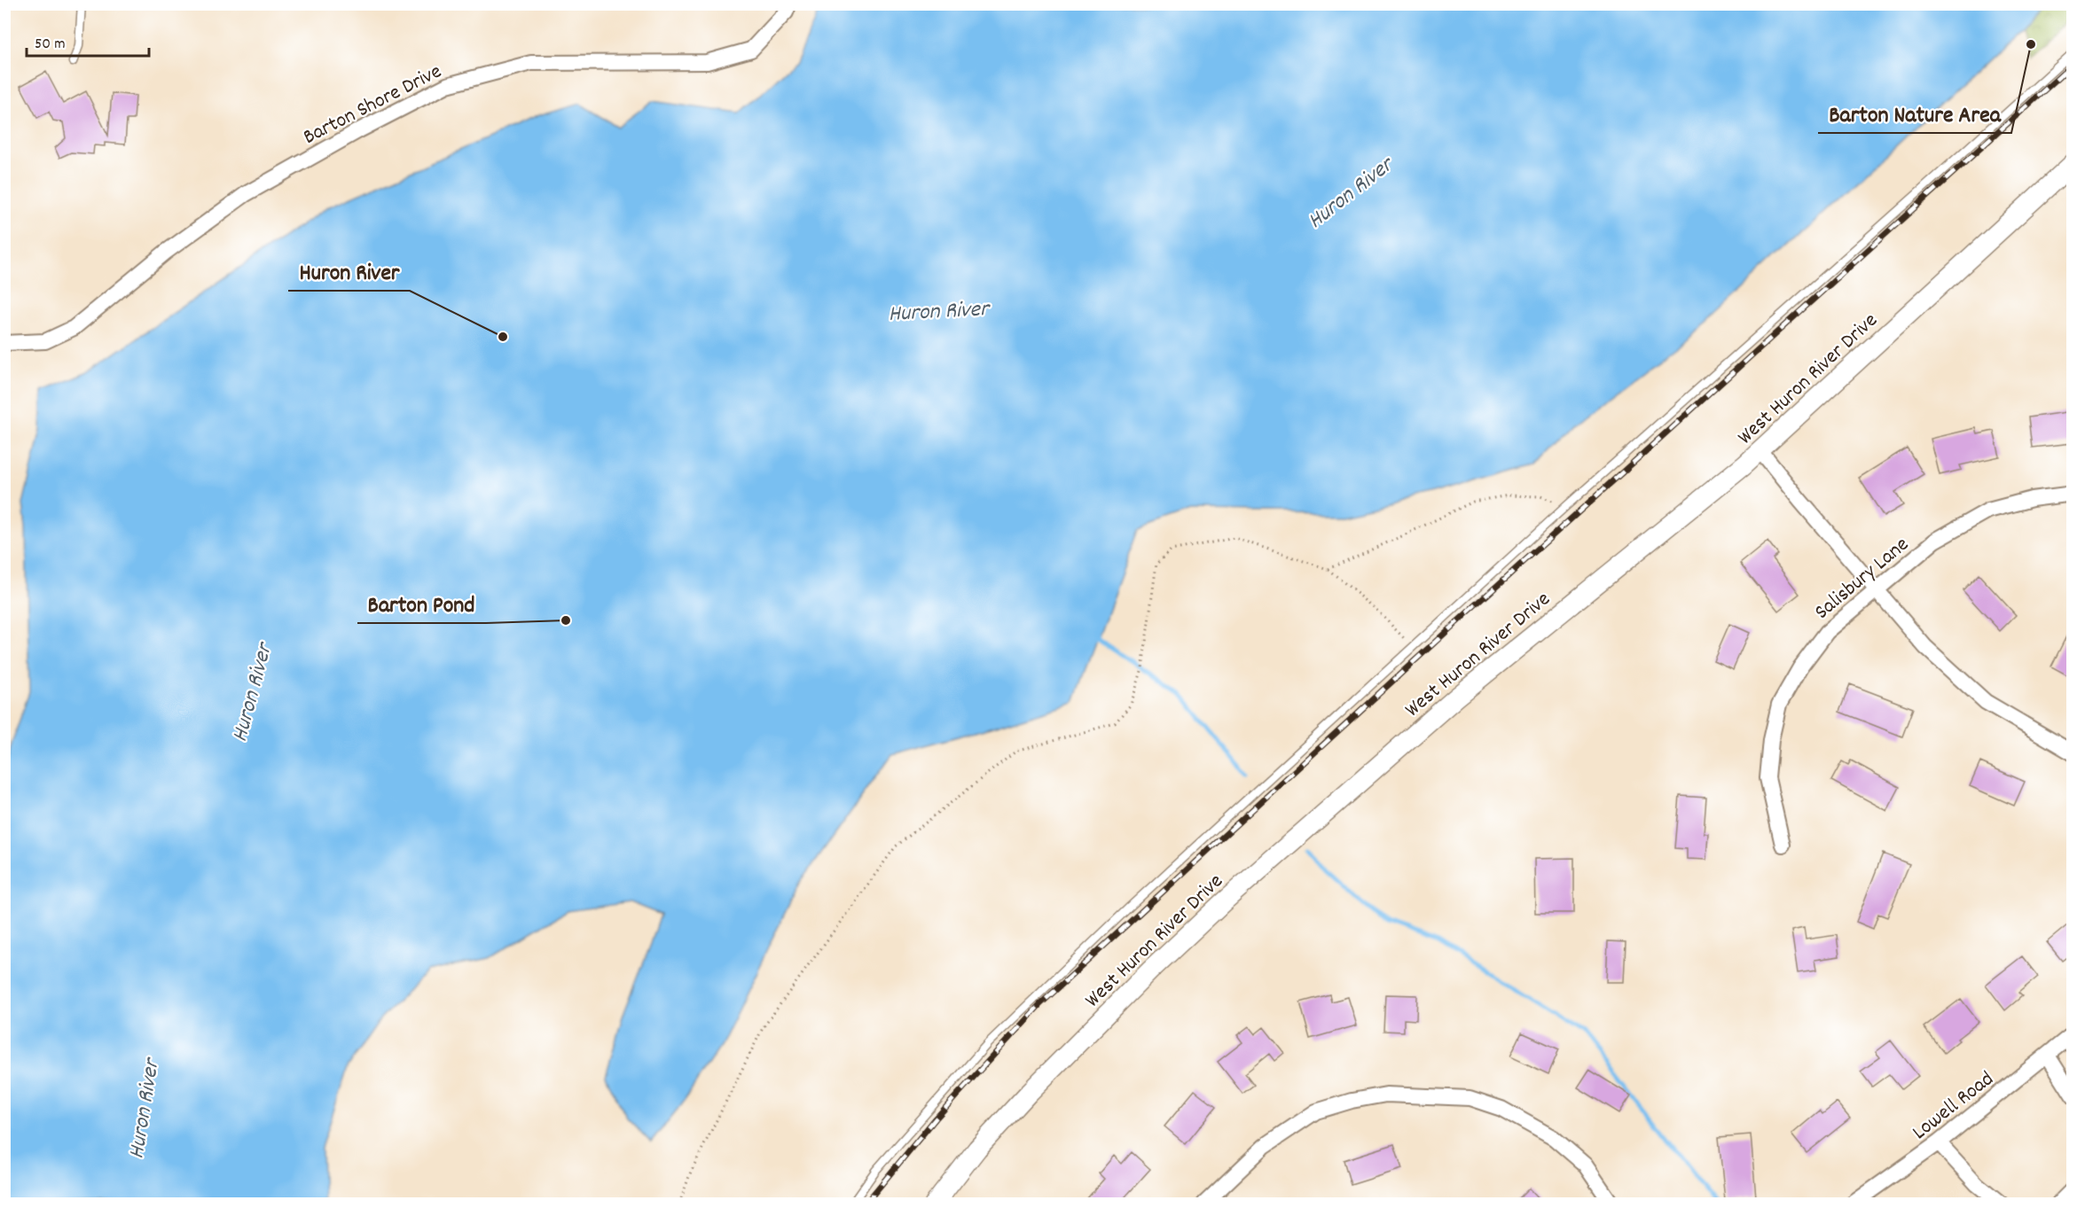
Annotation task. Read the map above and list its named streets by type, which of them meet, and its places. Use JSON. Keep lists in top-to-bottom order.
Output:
{
  "streets": {
    "street": [
      "Barton Shore Drive",
      "West Huron River Drive",
      "Salisbury Lane",
      "Lowell Road"
    ]
  },
  "water": ["Huron River"],
  "places": ["Barton Nature Area", "Huron River", "Barton Pond"],
  "scale_bar": "50 m"
}
